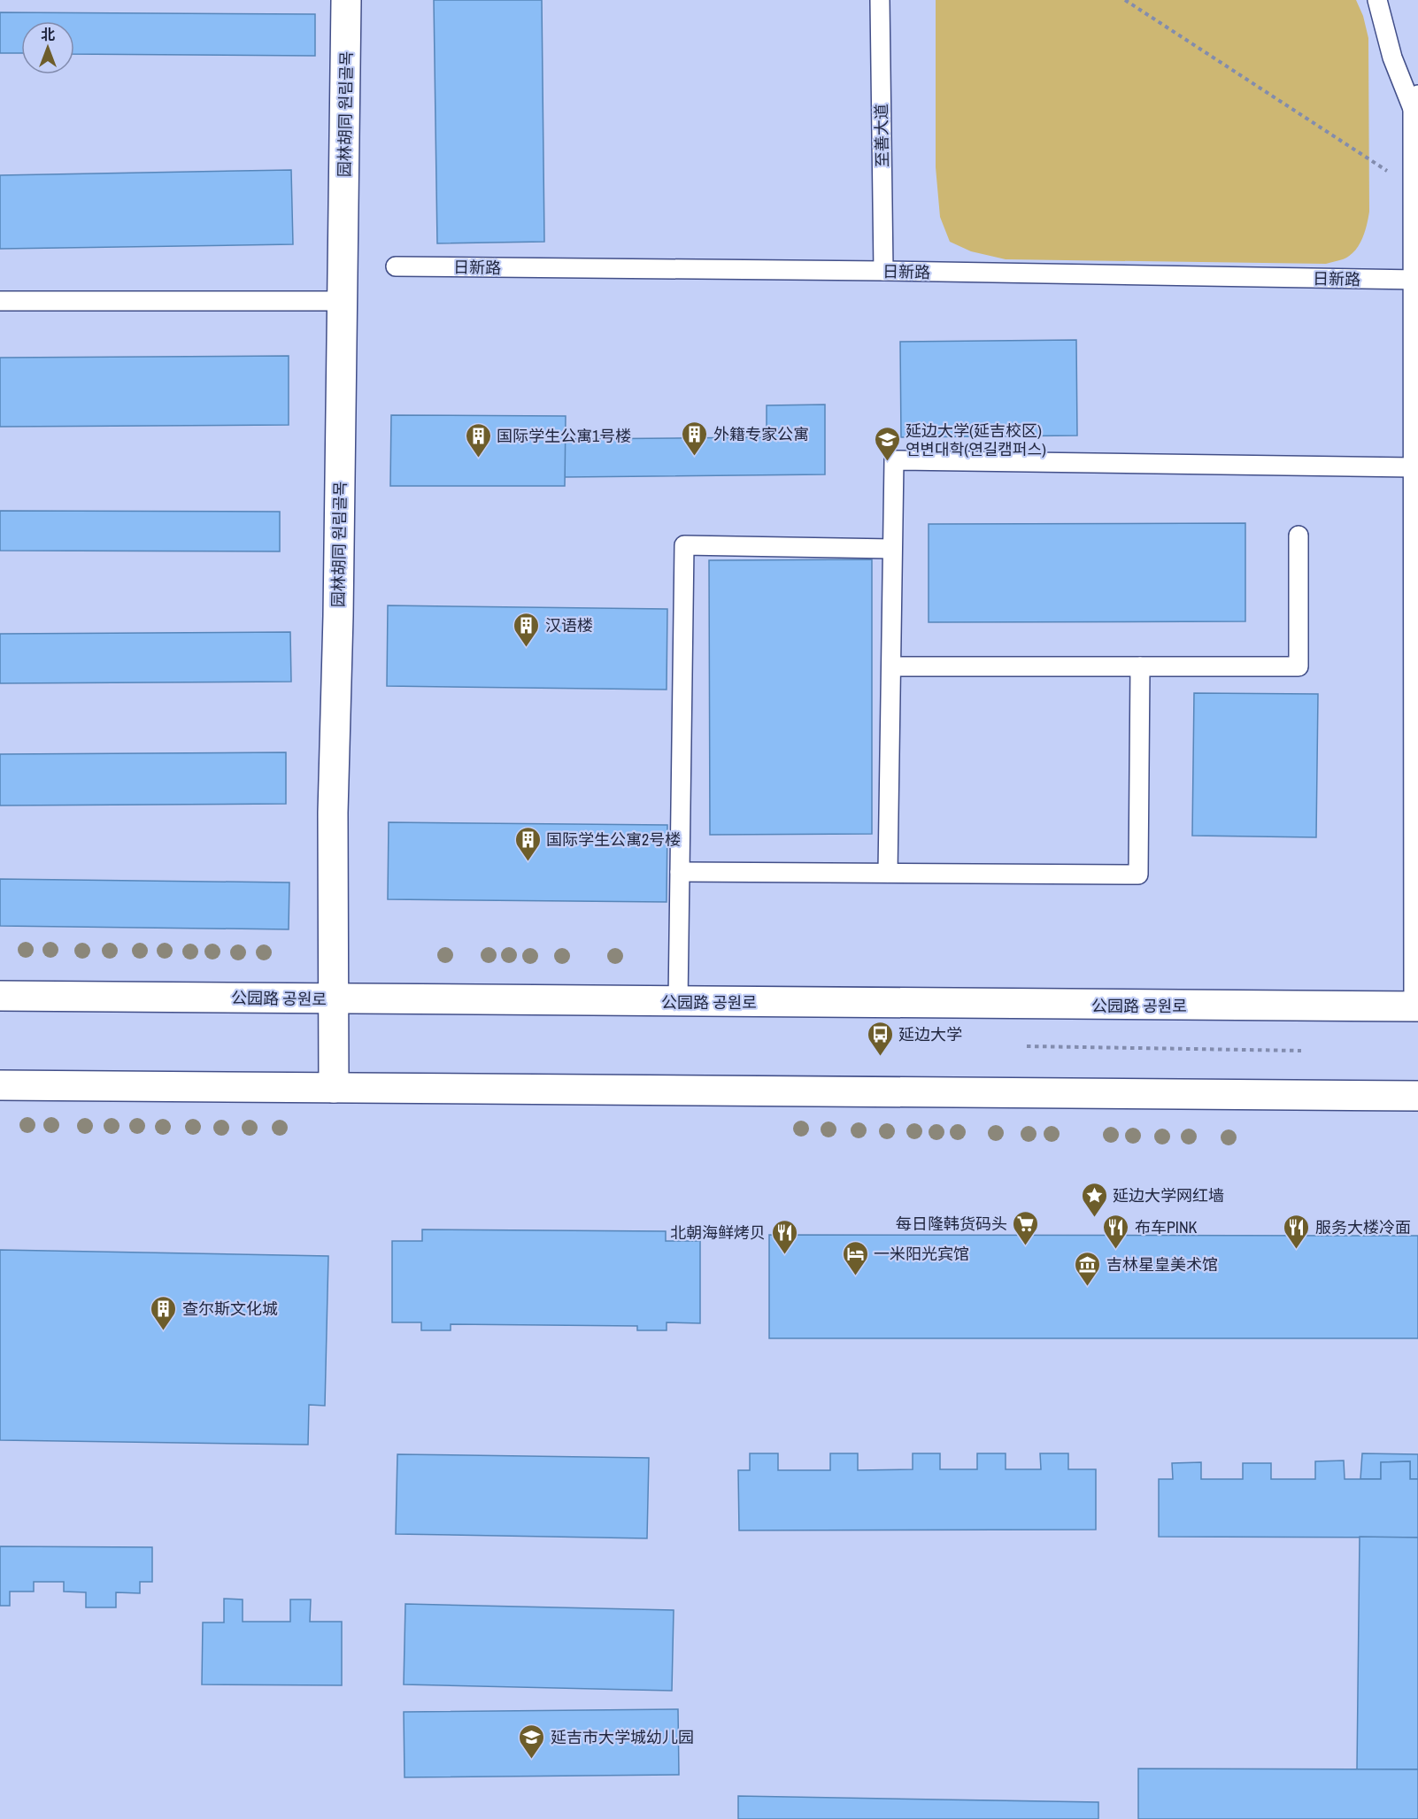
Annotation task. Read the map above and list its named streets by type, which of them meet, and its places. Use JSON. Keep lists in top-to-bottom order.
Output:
{
  "streets": {
    "main road": ["园林胡同 원림골목", "公园路 공원로"],
    "lane": ["至善大道", "日新路"]
  },
  "crossings": [
    ["园林胡同 원림골목", "公园路 공원로"],
    ["至善大道", "日新路"]
  ],
  "places": {
    "building": [
      "外籍专家公寓",
      "国际学生公寓1号楼",
      "汉语楼",
      "国际学生公寓2号楼",
      "查尔斯文化城"
    ],
    "school or university": ["延边大学(延吉校区) 연변대학(연길캠퍼스)", "延吉市大学城幼儿园"],
    "bus stop": ["延边大学"],
    "place": ["延边大学网红墙"],
    "supermarket": ["每日隆韩货码头"],
    "restaurant": ["布车PINK", "服务大楼冷面", "北朝海鲜烤贝"],
    "hotel": ["一米阳光宾馆"],
    "museum": ["吉林星皇美术馆"]
  },
  "north": "top"
}
